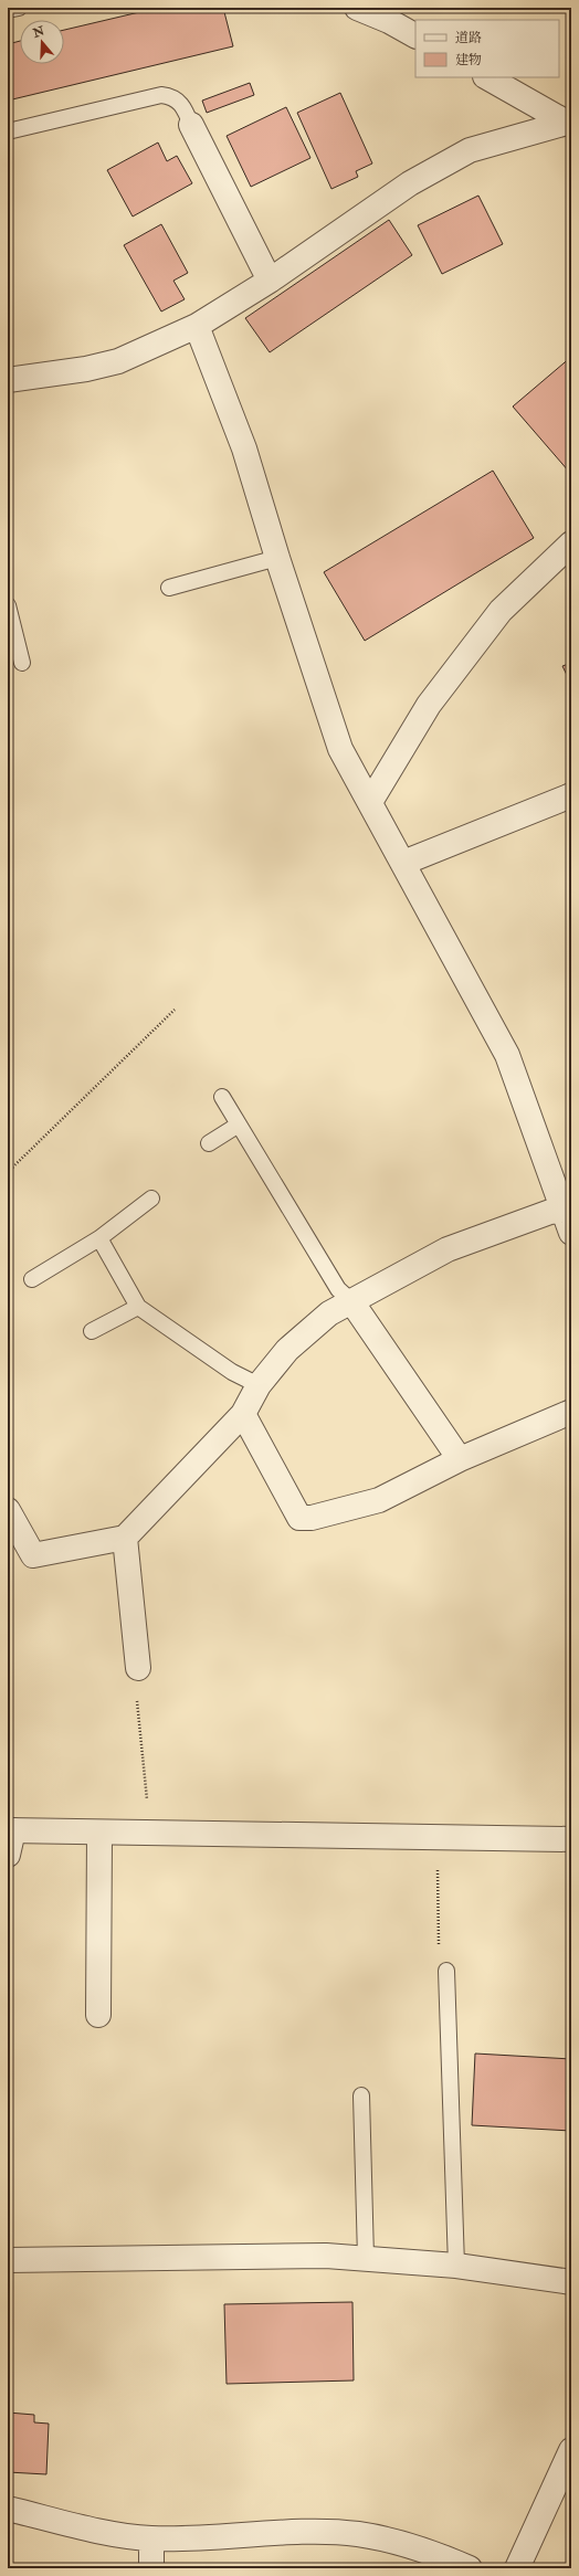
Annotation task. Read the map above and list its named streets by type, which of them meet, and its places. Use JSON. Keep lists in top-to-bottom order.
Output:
{
  "legend": ["道路", "建物"],
  "north": "top"
}
